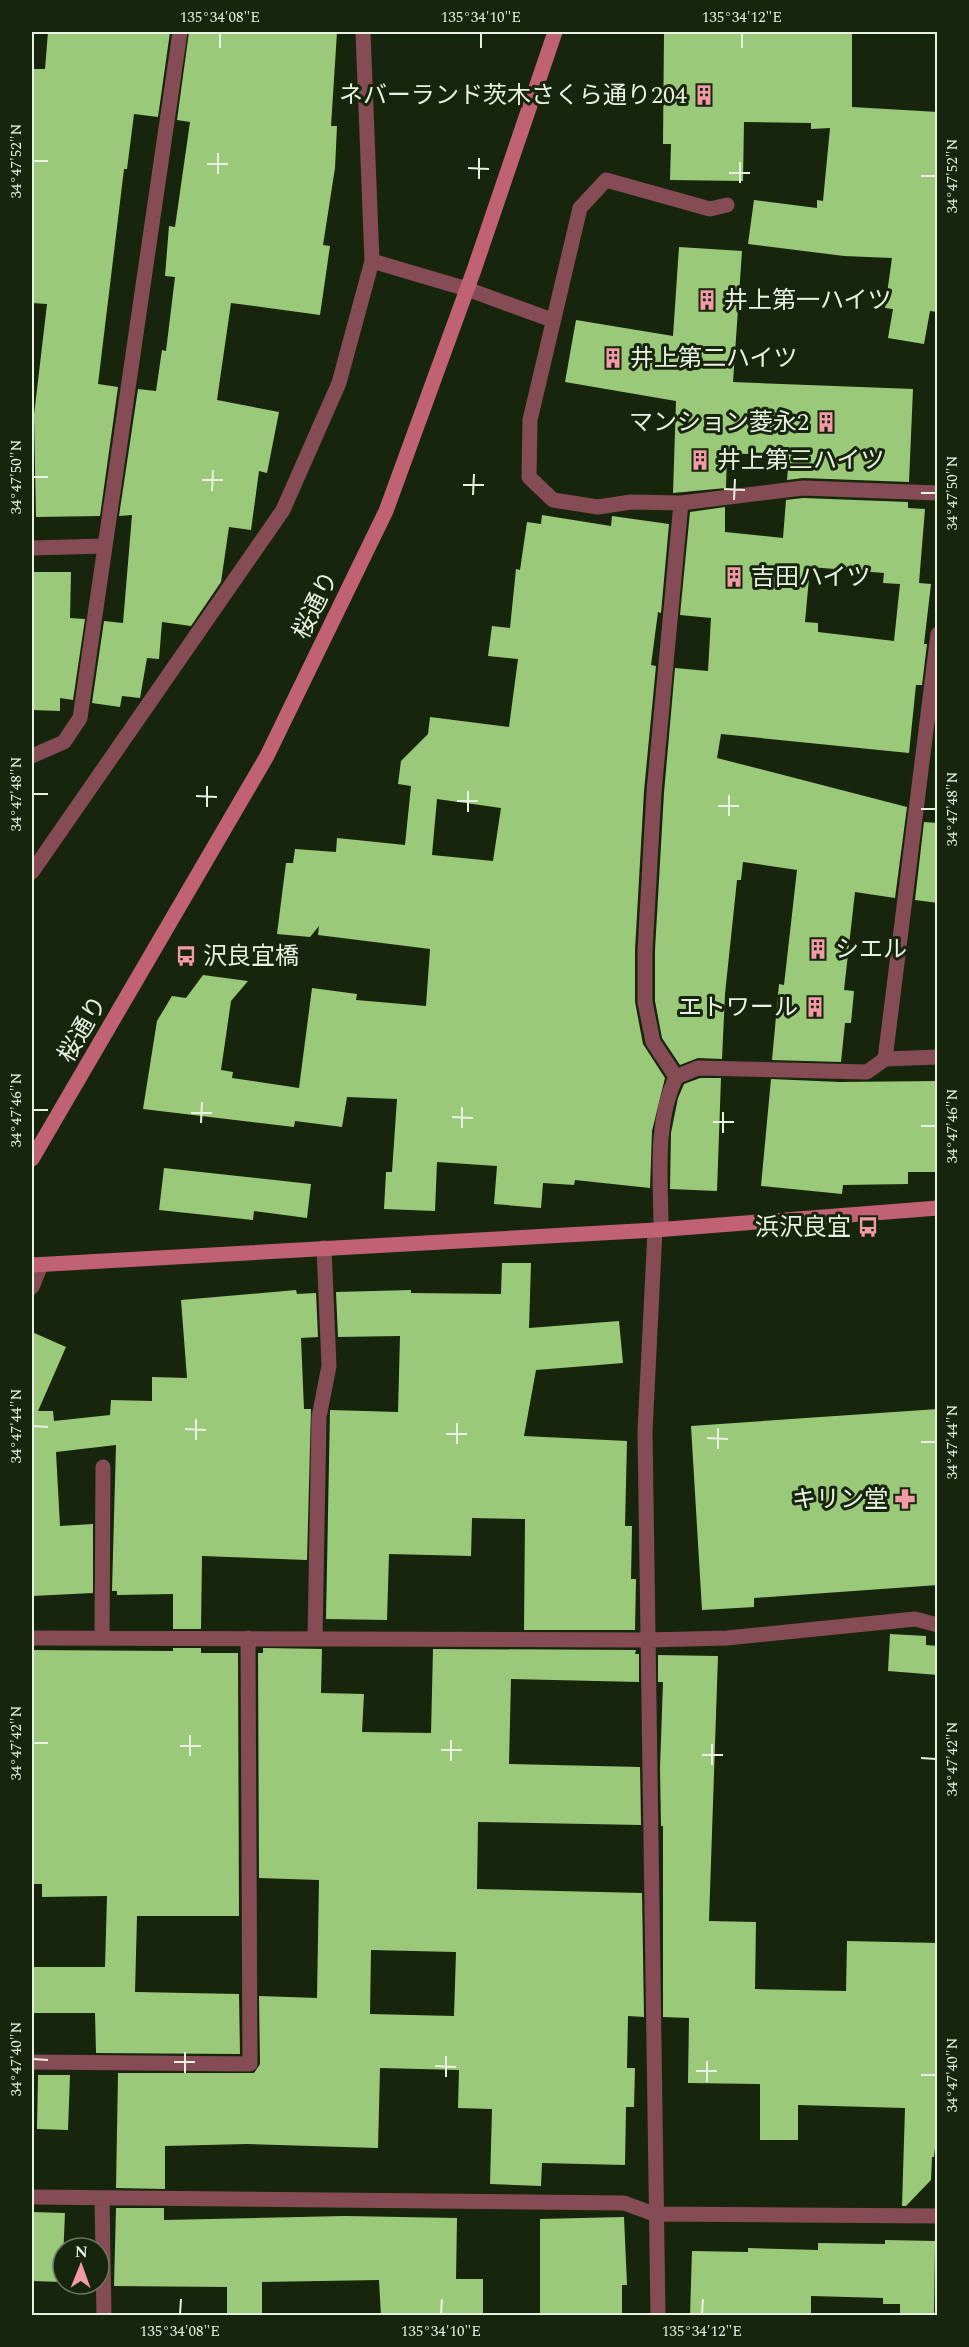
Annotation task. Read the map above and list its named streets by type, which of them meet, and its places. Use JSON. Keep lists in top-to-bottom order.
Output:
{
  "streets": {
    "street": ["桜通り"]
  },
  "places": {
    "building": [
      "ネバーランド茨木さくら通り204",
      "井上第一ハイツ",
      "井上第二ハイツ",
      "マンション菱永2",
      "井上第三ハイツ",
      "吉田ハイツ",
      "シエル",
      "エトワール"
    ],
    "bus stop": ["沢良宜橋", "浜沢良宜"],
    "pharmacy": ["キリン堂"]
  },
  "north": "top",
  "coordinates": [
    "135°34'08\"E",
    "135°34'10\"E",
    "135°34'12\"E",
    "34°47'52\"N",
    "34°47'50\"N",
    "34°47'48\"N",
    "34°47'46\"N",
    "34°47'44\"N",
    "34°47'42\"N",
    "34°47'40\"N"
  ]
}
